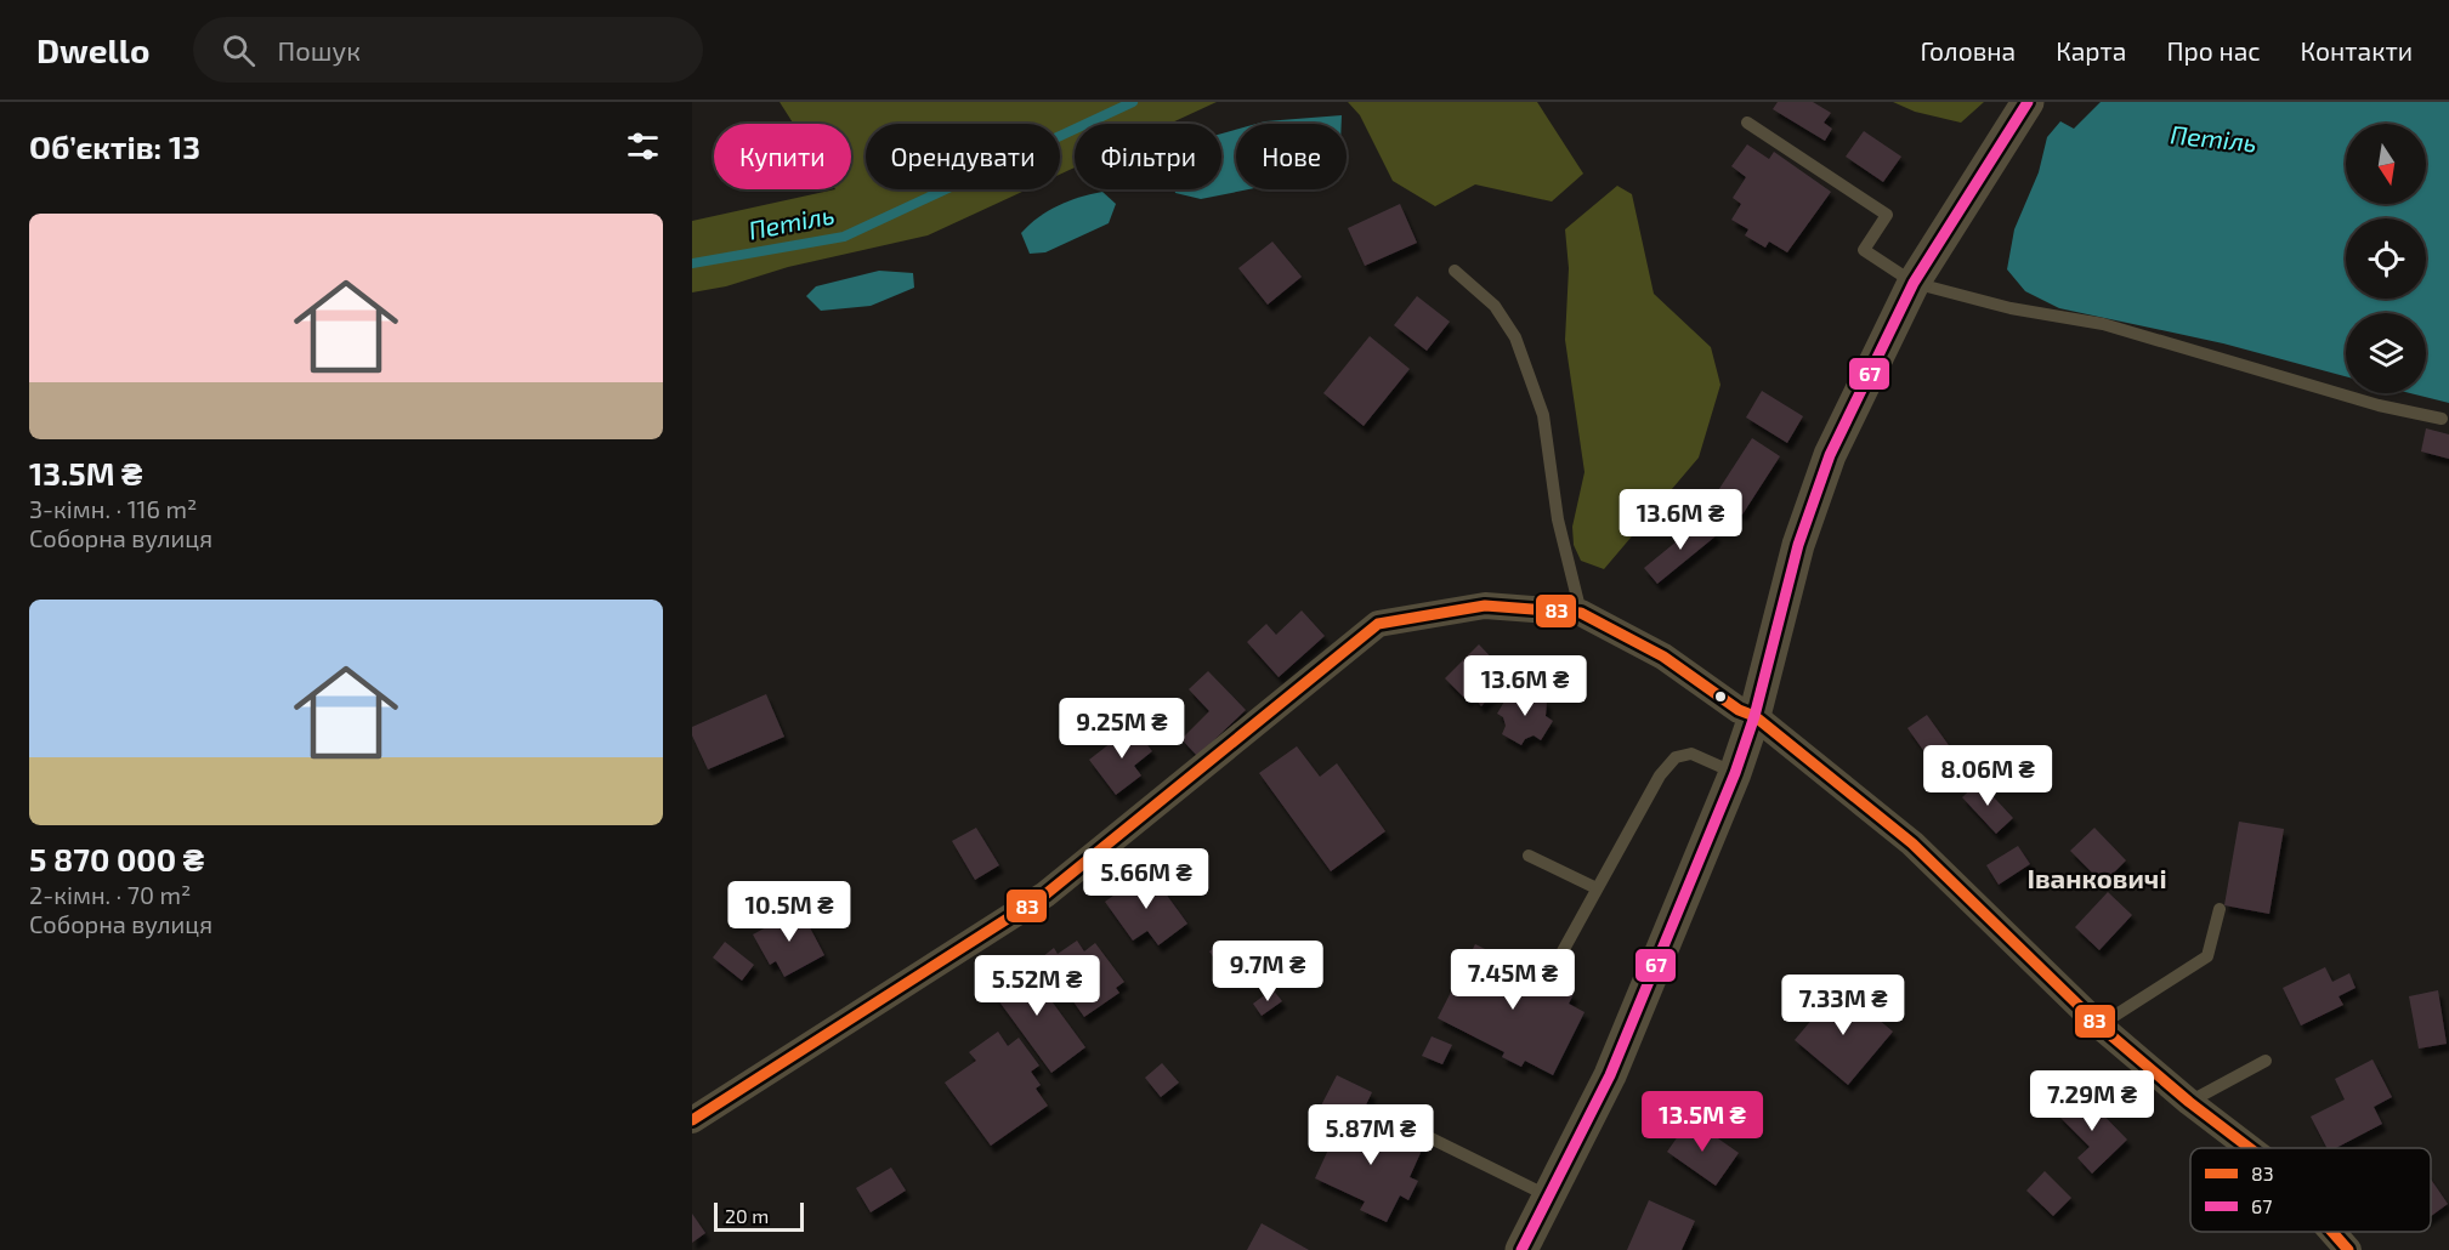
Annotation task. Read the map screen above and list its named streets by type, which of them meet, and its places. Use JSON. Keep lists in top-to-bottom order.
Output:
{
  "districts": ["Іванковичі"],
  "water": ["Петіль"],
  "lines": ["transit line 67", "transit line 83"],
  "legend": ["83", "67"],
  "scale_bar": "20 m",
  "north": "bottom",
  "page": {
    "header": "Dwello",
    "search": "Пошук",
    "nav": [
      "Головна",
      "Карта",
      "Про нас",
      "Контакти"
    ],
    "heading": "Об’єктів: 13",
    "chip": [
      "Купити",
      "Орендувати",
      "Фільтри",
      "Нове"
    ],
    "list": [
      {
        "name": "13.5M ₴",
        "note": "3-кімн. · 116 m² · Соборна вулиця"
      },
      {
        "name": "5 870 000 ₴",
        "note": "2-кімн. · 70 m² · Соборна вулиця"
      }
    ],
    "price": [
      "13.6M ₴",
      "13.6M ₴",
      "9.25M ₴",
      "8.06M ₴",
      "5.66M ₴",
      "10.5M ₴",
      "9.7M ₴",
      "7.45M ₴",
      "5.52M ₴",
      "7.33M ₴",
      "7.29M ₴",
      "13.5M ₴",
      "5.87M ₴"
    ],
    "scale": "20 m"
  }
}
